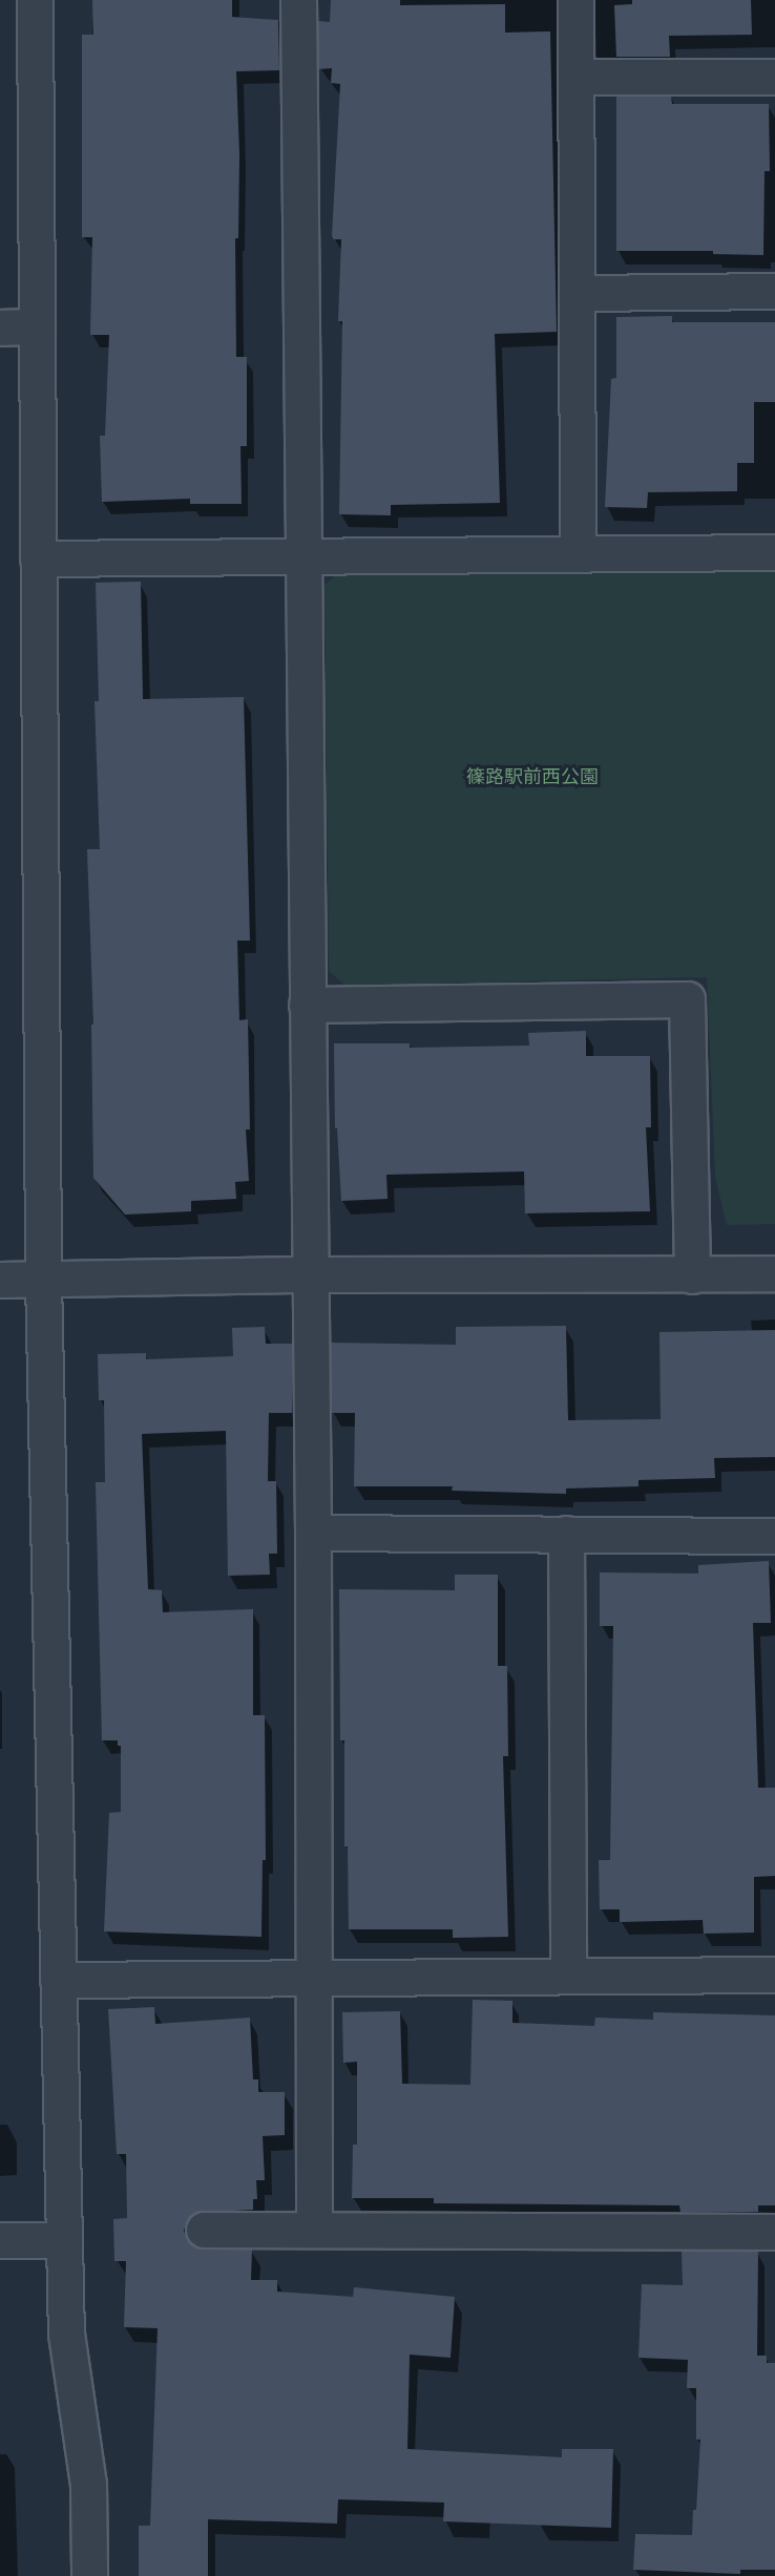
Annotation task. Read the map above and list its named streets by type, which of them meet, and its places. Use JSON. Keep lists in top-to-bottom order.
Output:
{
  "parks": ["篠路駅前西公園"]
}
